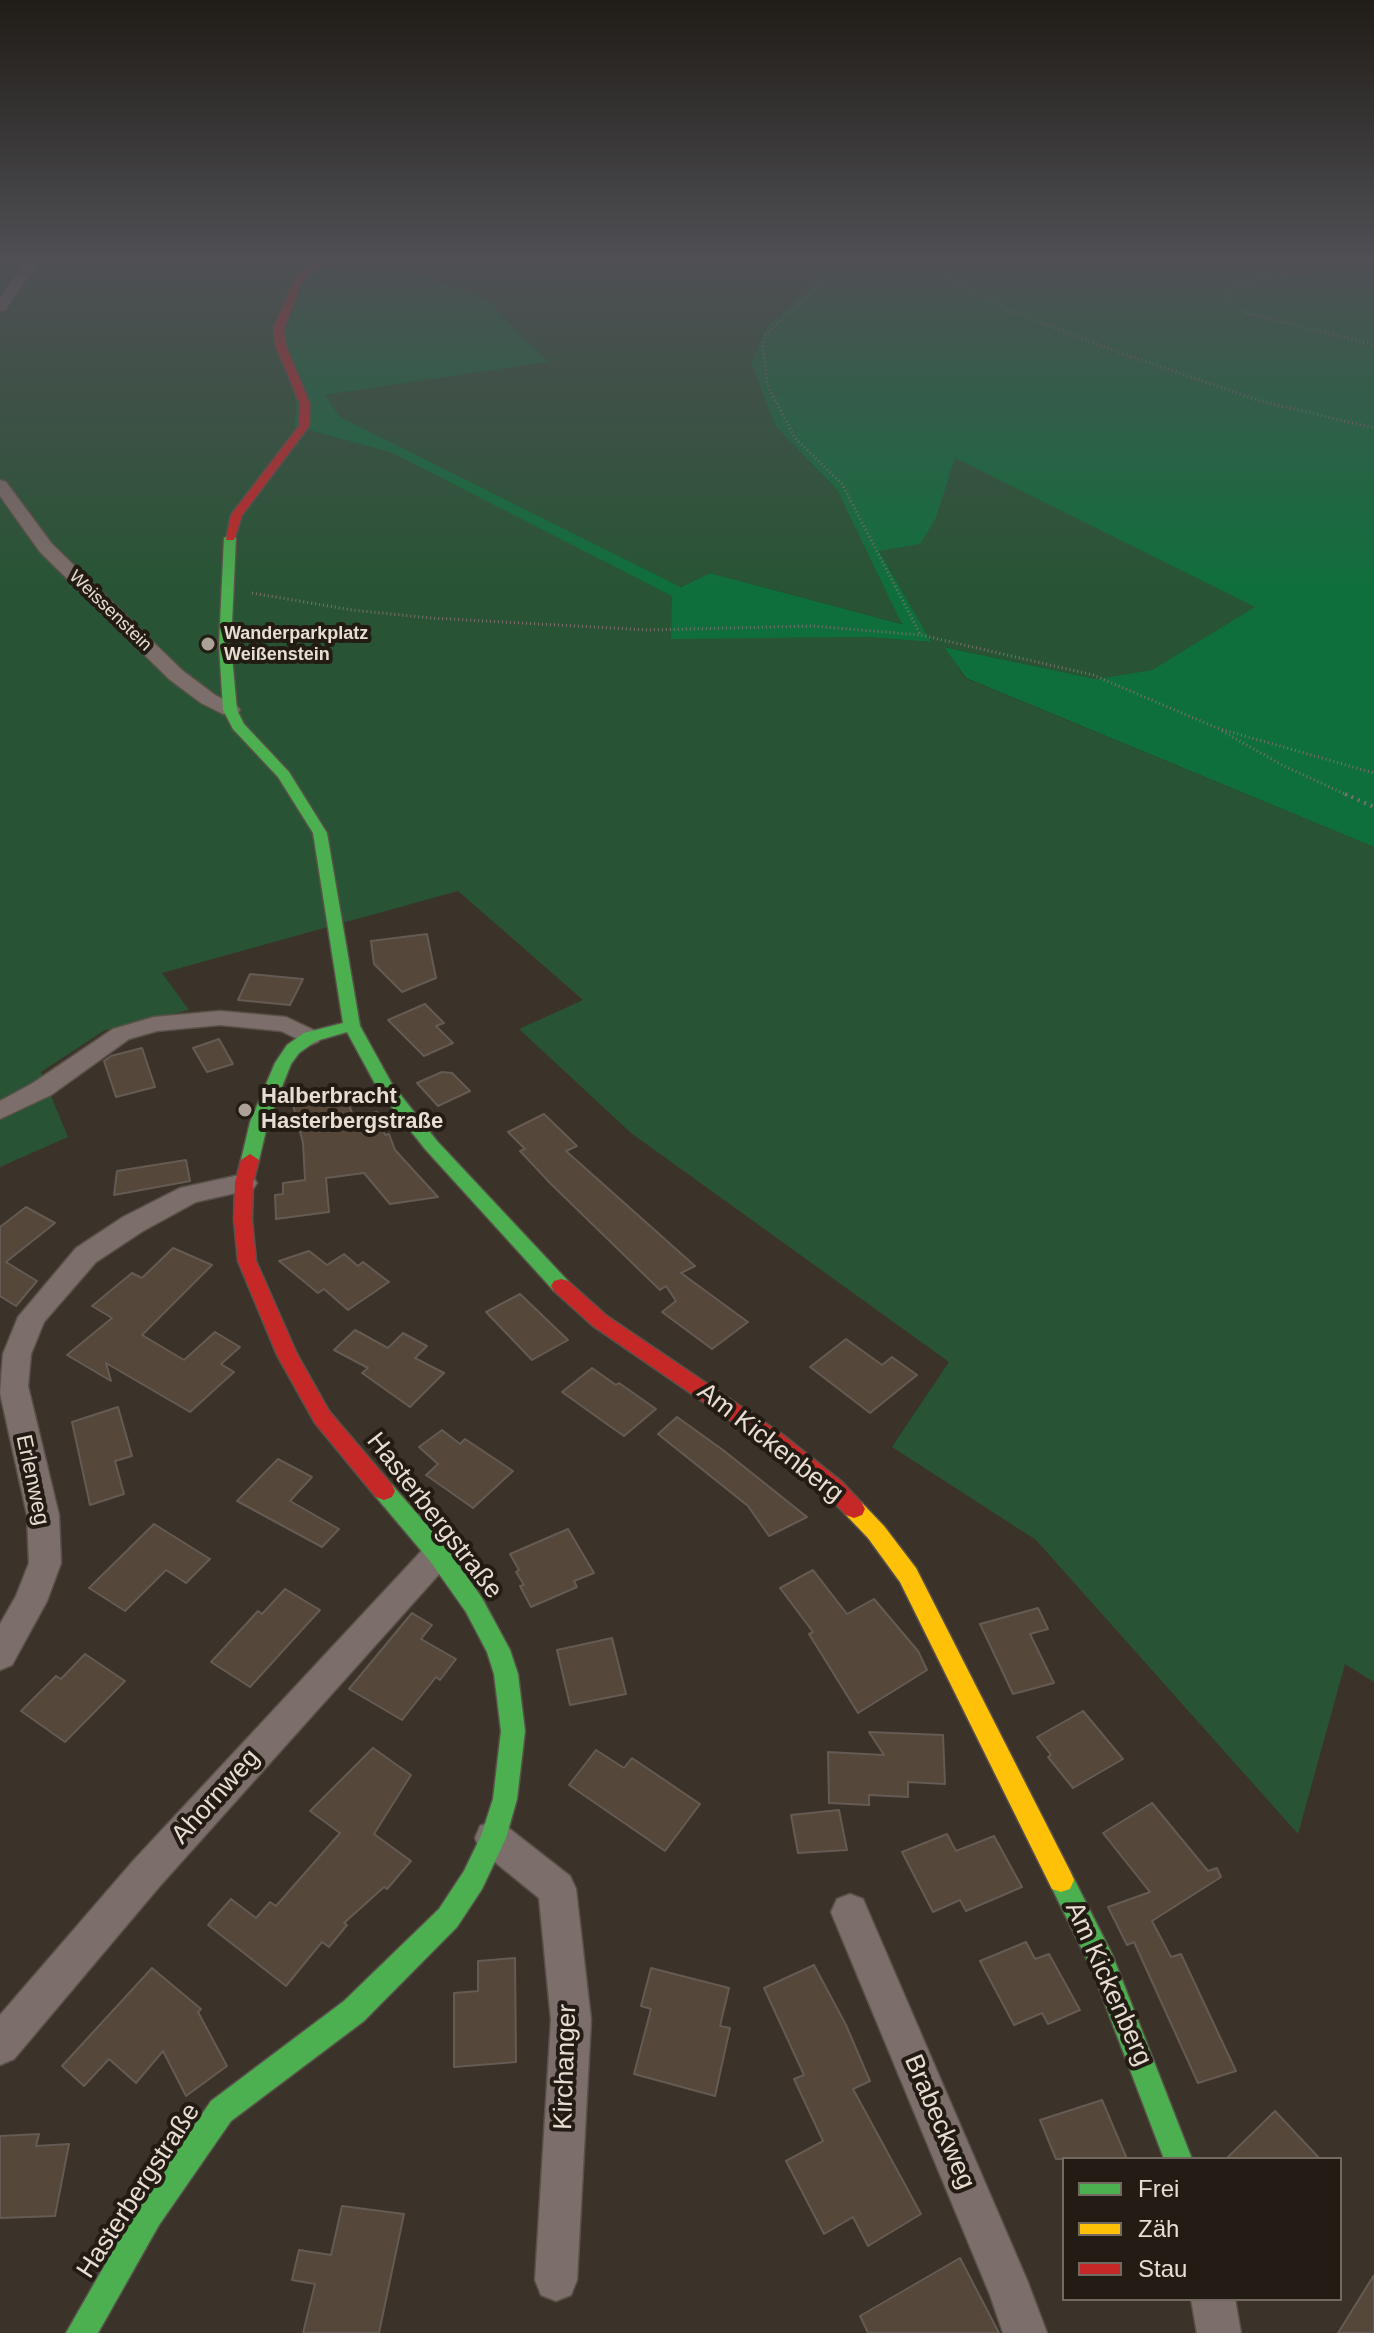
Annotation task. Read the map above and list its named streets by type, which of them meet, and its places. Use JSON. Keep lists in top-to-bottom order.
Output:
{
  "streets": {
    "street": [
      "Weissenstein",
      "Am Kickenberg",
      "Erlenweg",
      "Hasterbergstraße",
      "Ahornweg",
      "Kirchanger",
      "Brabeckweg"
    ]
  },
  "crossings": [
    ["Weissenstein", "Am Kickenberg"],
    ["Erlenweg", "Hasterbergstraße"],
    ["Hasterbergstraße", "Ahornweg"],
    ["Hasterbergstraße", "Kirchanger"]
  ],
  "places": ["Wanderparkplatz Weißenstein", "Halberbracht Hasterbergstraße"],
  "legend": ["Frei", "Zäh", "Stau"]
}
